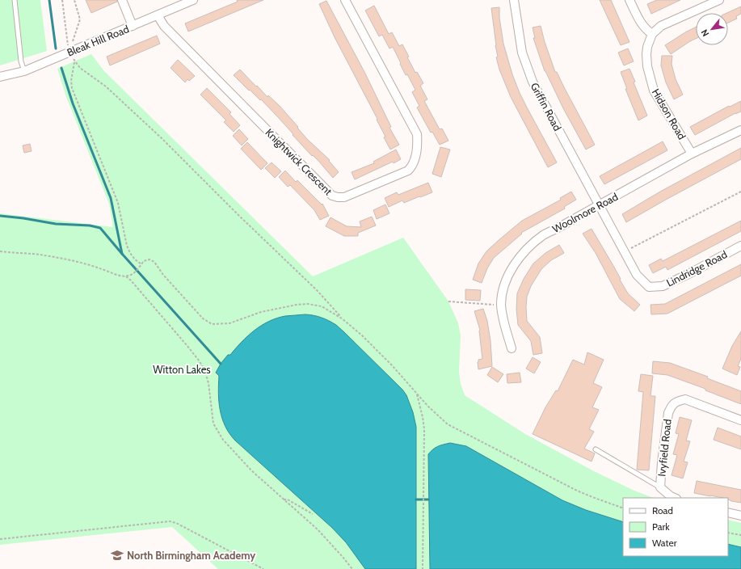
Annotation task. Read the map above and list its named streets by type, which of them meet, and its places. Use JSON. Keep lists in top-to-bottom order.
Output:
{
  "streets": {
    "street": [
      "Bleak Hill Road",
      "Griffin Road",
      "Hidson Road",
      "Knightwick Crescent",
      "Woolmore Road",
      "Lindridge Road",
      "Ivyfield Road"
    ]
  },
  "crossings": [
    ["Bleak Hill Road", "Knightwick Crescent"],
    ["Griffin Road", "Woolmore Road"],
    ["Griffin Road", "Lindridge Road"],
    ["Hidson Road", "Woolmore Road"],
    ["Woolmore Road", "Lindridge Road"]
  ],
  "parks": ["Witton Lakes"],
  "places": {
    "school or university": ["North Birmingham Academy"]
  },
  "legend": ["Road", "Park", "Water"],
  "north": "bottom left"
}
